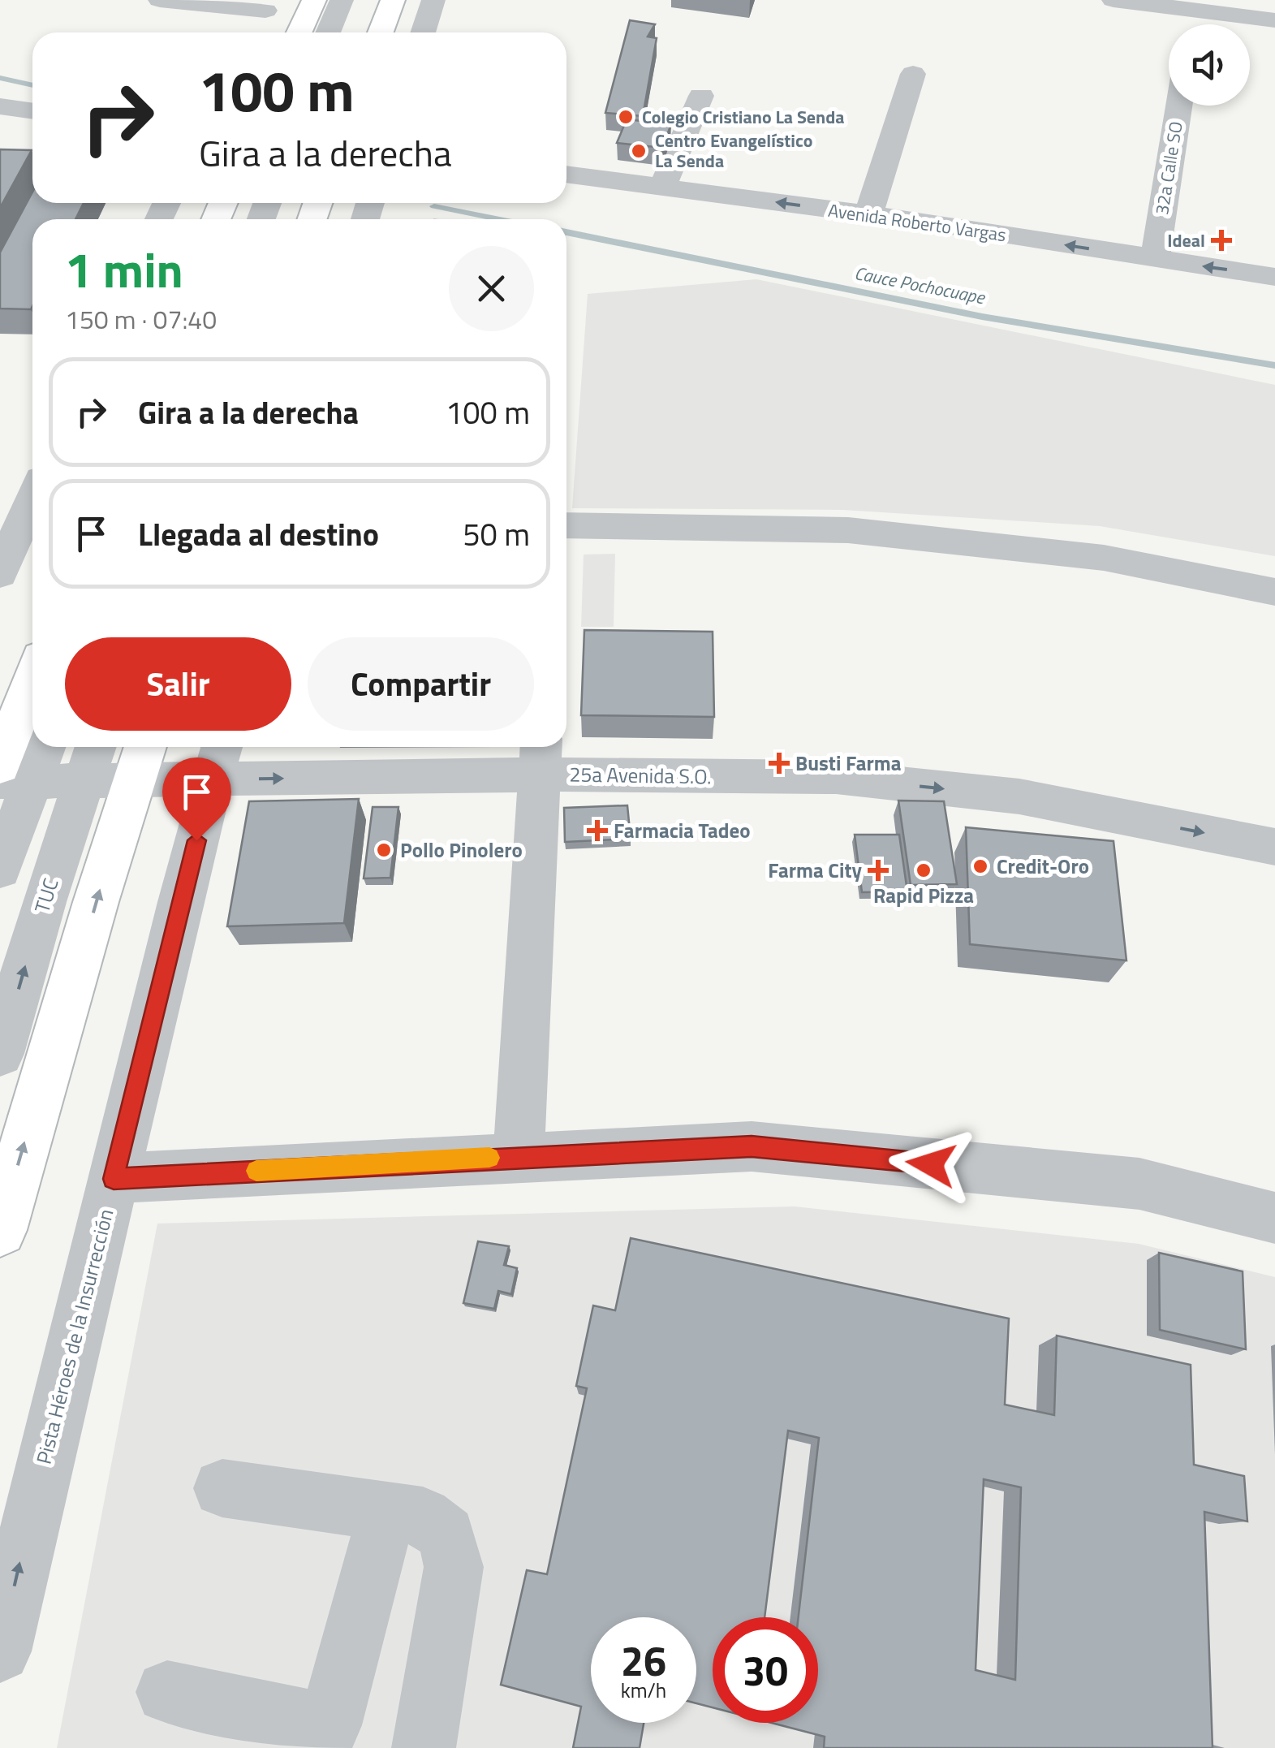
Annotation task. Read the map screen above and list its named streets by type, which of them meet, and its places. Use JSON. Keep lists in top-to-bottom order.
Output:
{
  "streets": {
    "street": [
      "32a Calle SO",
      "Avenida Roberto Vargas",
      "25a Avenida S.O.",
      "TUC",
      "Pista Héroes de la Insurrección"
    ]
  },
  "crossings": [
    ["32a Calle SO", "Avenida Roberto Vargas"],
    ["25a Avenida S.O.", "TUC"],
    ["25a Avenida S.O.", "Pista Héroes de la Insurrección"]
  ],
  "water": ["Cauce Pochocuape"],
  "places": {
    "other": [
      "Colegio Cristiano La Senda",
      "Centro Evangelístico La Senda",
      "Pollo Pinolero",
      "Credit-Oro",
      "Rapid Pizza"
    ],
    "health": [
      "Ideal",
      "Busti Farma",
      "Farmacia Tadeo",
      "Farma City"
    ]
  },
  "page": {
    "turn": ["100 m", "Gira a la derecha"],
    "heading": ["1 min", "150 m · 07:40"],
    "list": [
      {
        "name": "Gira a la derecha",
        "value": "100 m"
      },
      {
        "name": "Llegada al destino",
        "value": "50 m"
      }
    ],
    "buttons": ["Salir", "Compartir"],
    "speed": "26 km/h",
    "limit": "30"
  }
}
